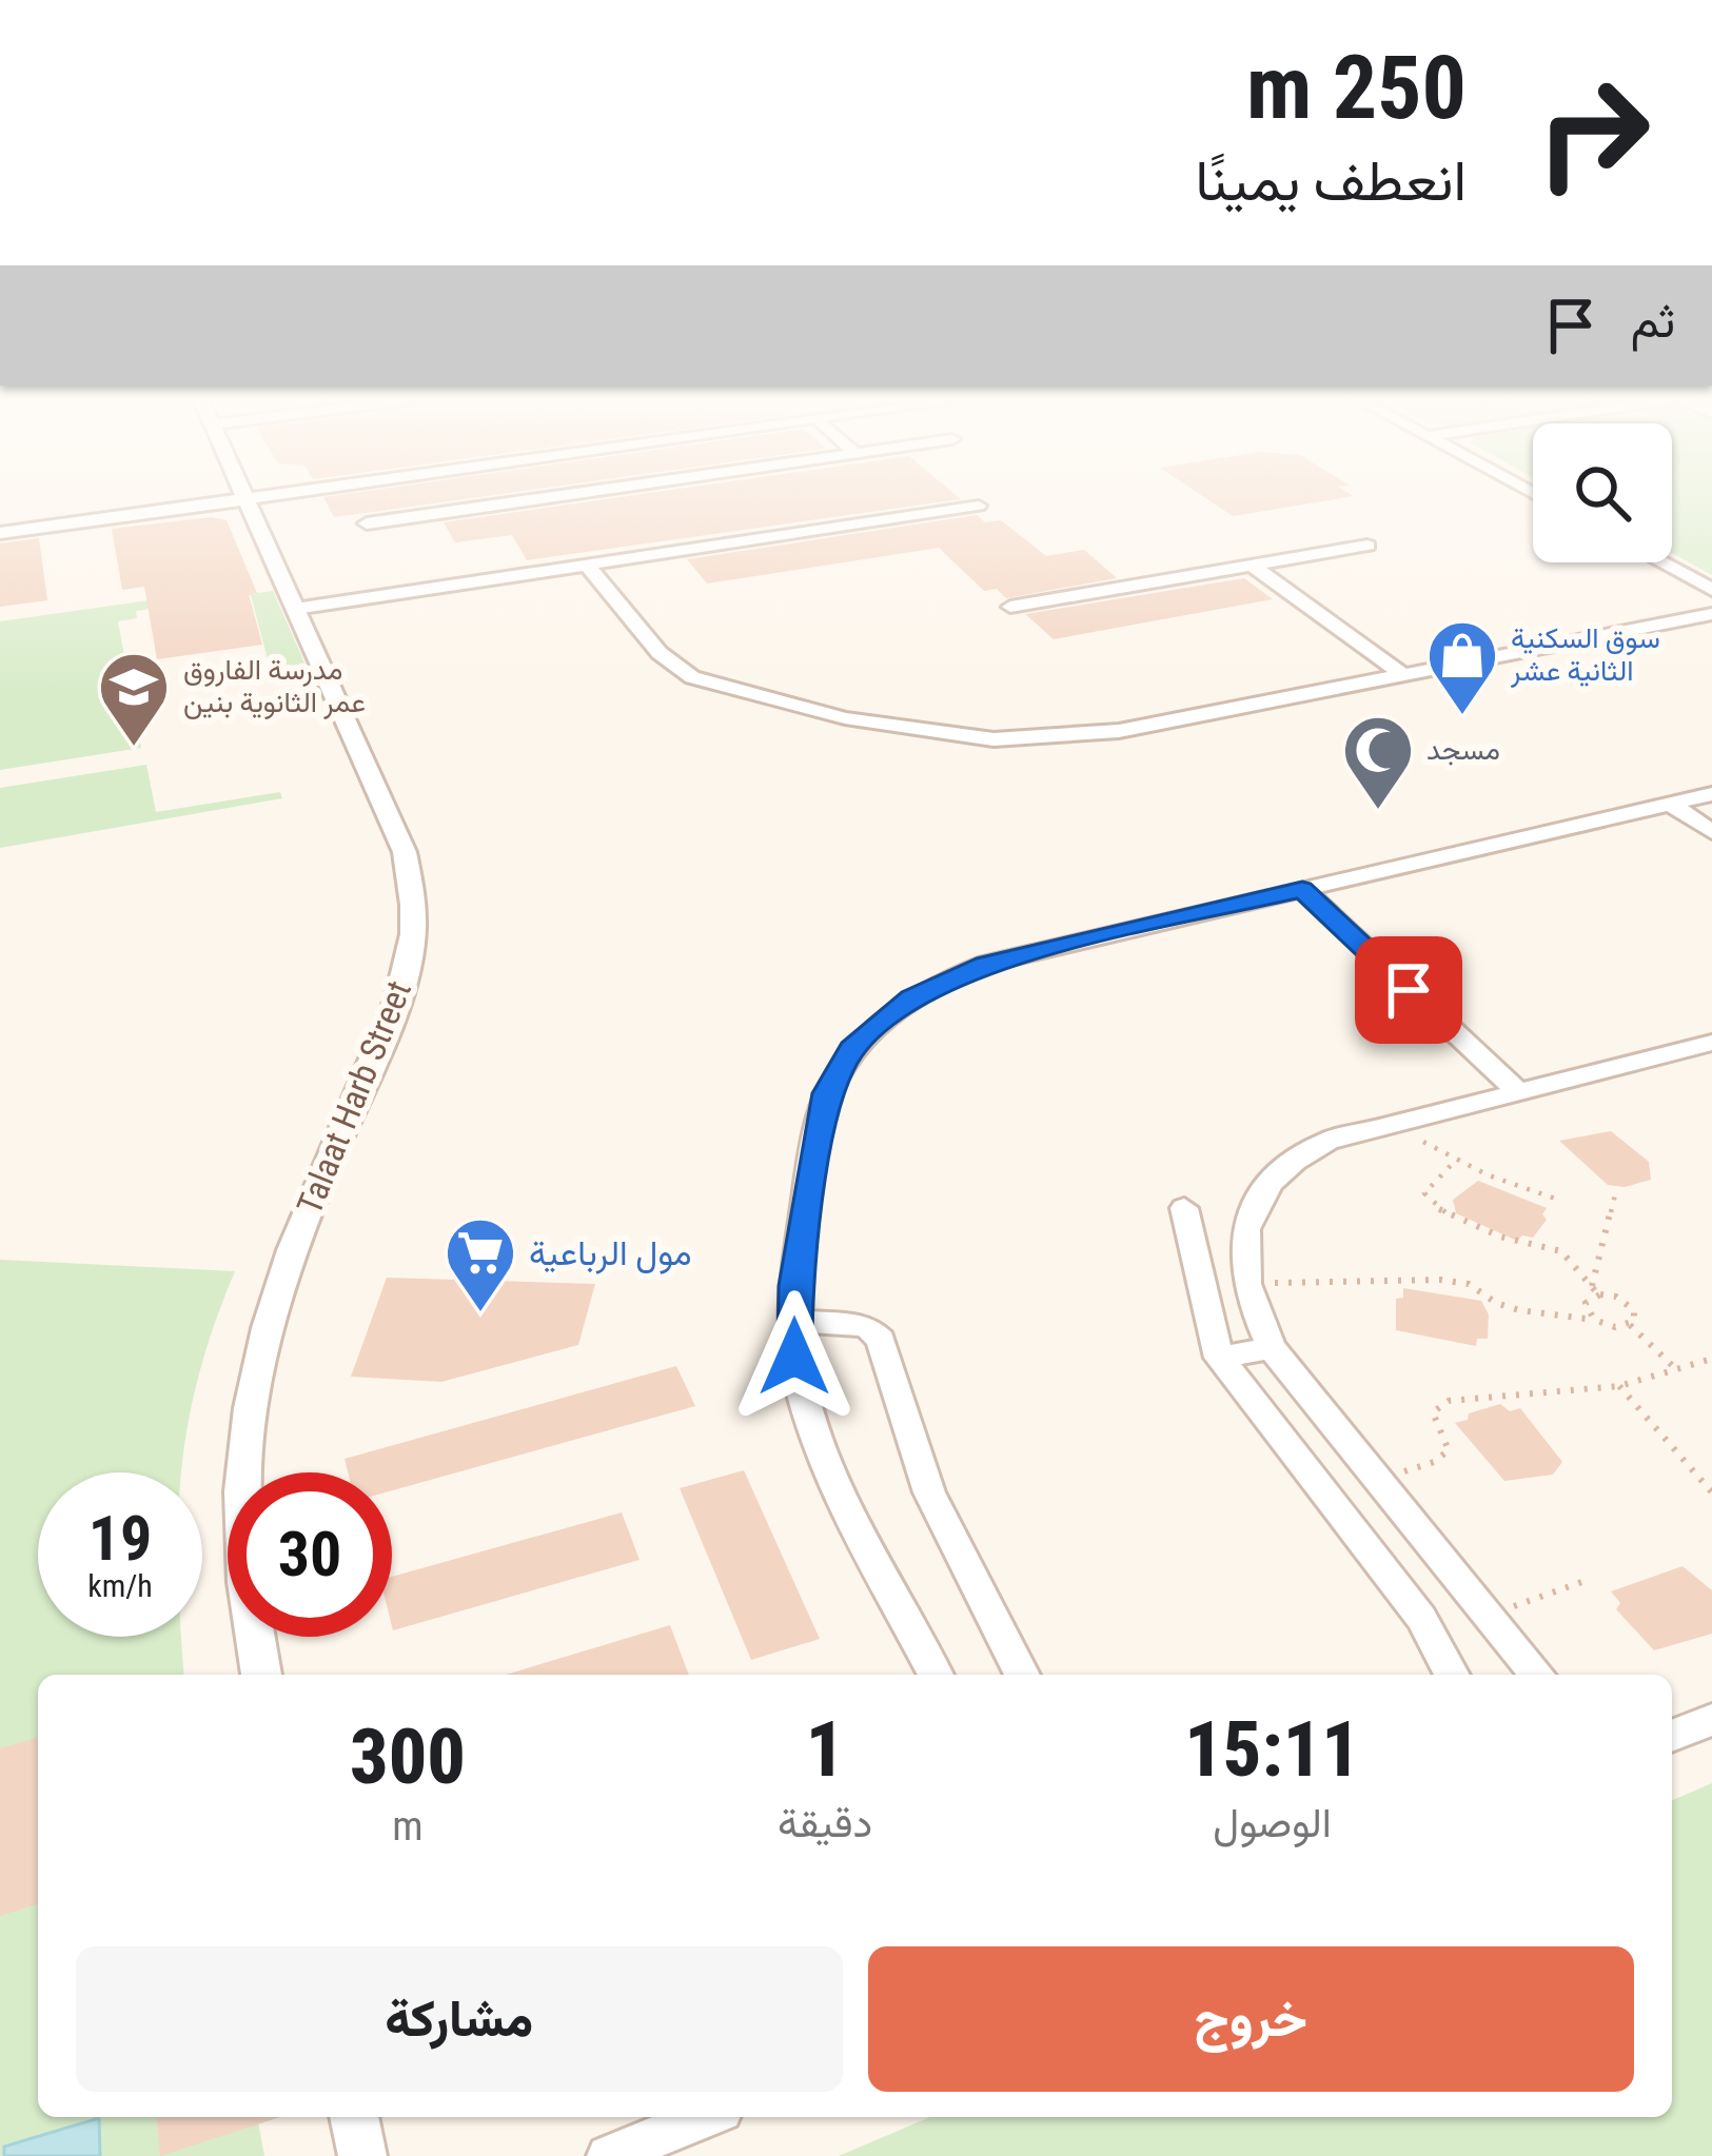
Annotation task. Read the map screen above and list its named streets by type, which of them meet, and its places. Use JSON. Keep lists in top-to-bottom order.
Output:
{
  "streets": {
    "street": ["Talaat Harb Street"]
  },
  "places": {
    "shop": ["سوق السكنية الثانية عشر"],
    "school or university": ["مدرسة الفاروق عمر الثانوية بنين"],
    "mosque": ["مسجد"],
    "supermarket": ["مول الرباعية"]
  },
  "page": {
    "turn": ["250 m", "انعطف يمينًا"],
    "then": "ثم",
    "speed": "19 km/h",
    "limit": "30",
    "eta": [
      "15:11",
      "الوصول",
      "1",
      "دقيقة",
      "300",
      "m"
    ],
    "buttons": ["خروج", "مشاركة"]
  }
}
